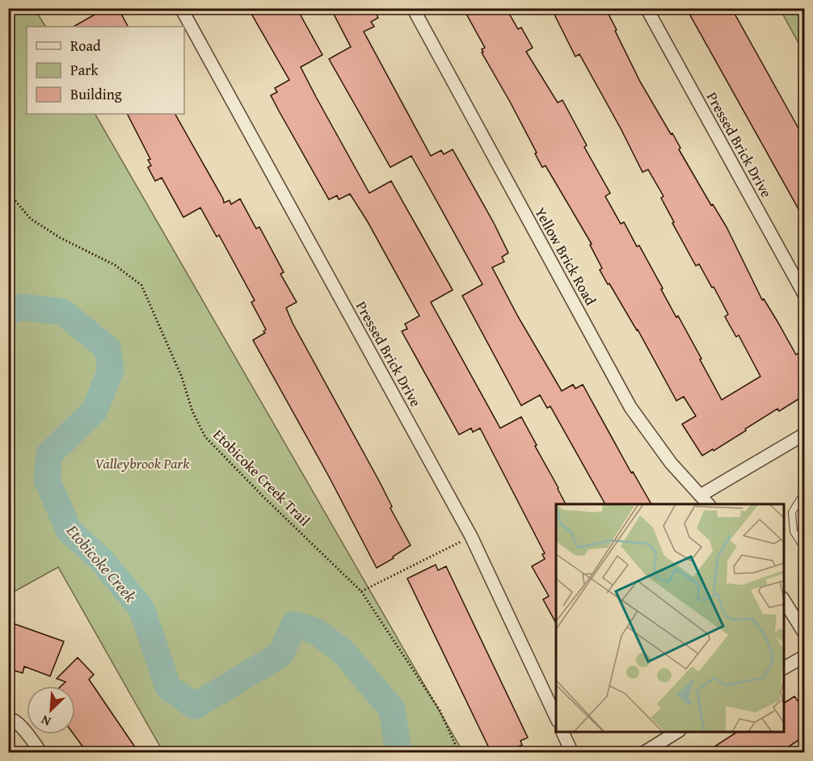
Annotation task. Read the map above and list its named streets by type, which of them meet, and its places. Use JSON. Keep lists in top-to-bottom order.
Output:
{
  "streets": {
    "street": ["Pressed Brick Drive", "Yellow Brick Road"],
    "path": ["Etobicoke Creek Trail"]
  },
  "water": ["Etobicoke Creek"],
  "parks": ["Valleybrook Park"],
  "legend": ["Road", "Park", "Building"],
  "north": "bottom left"
}
